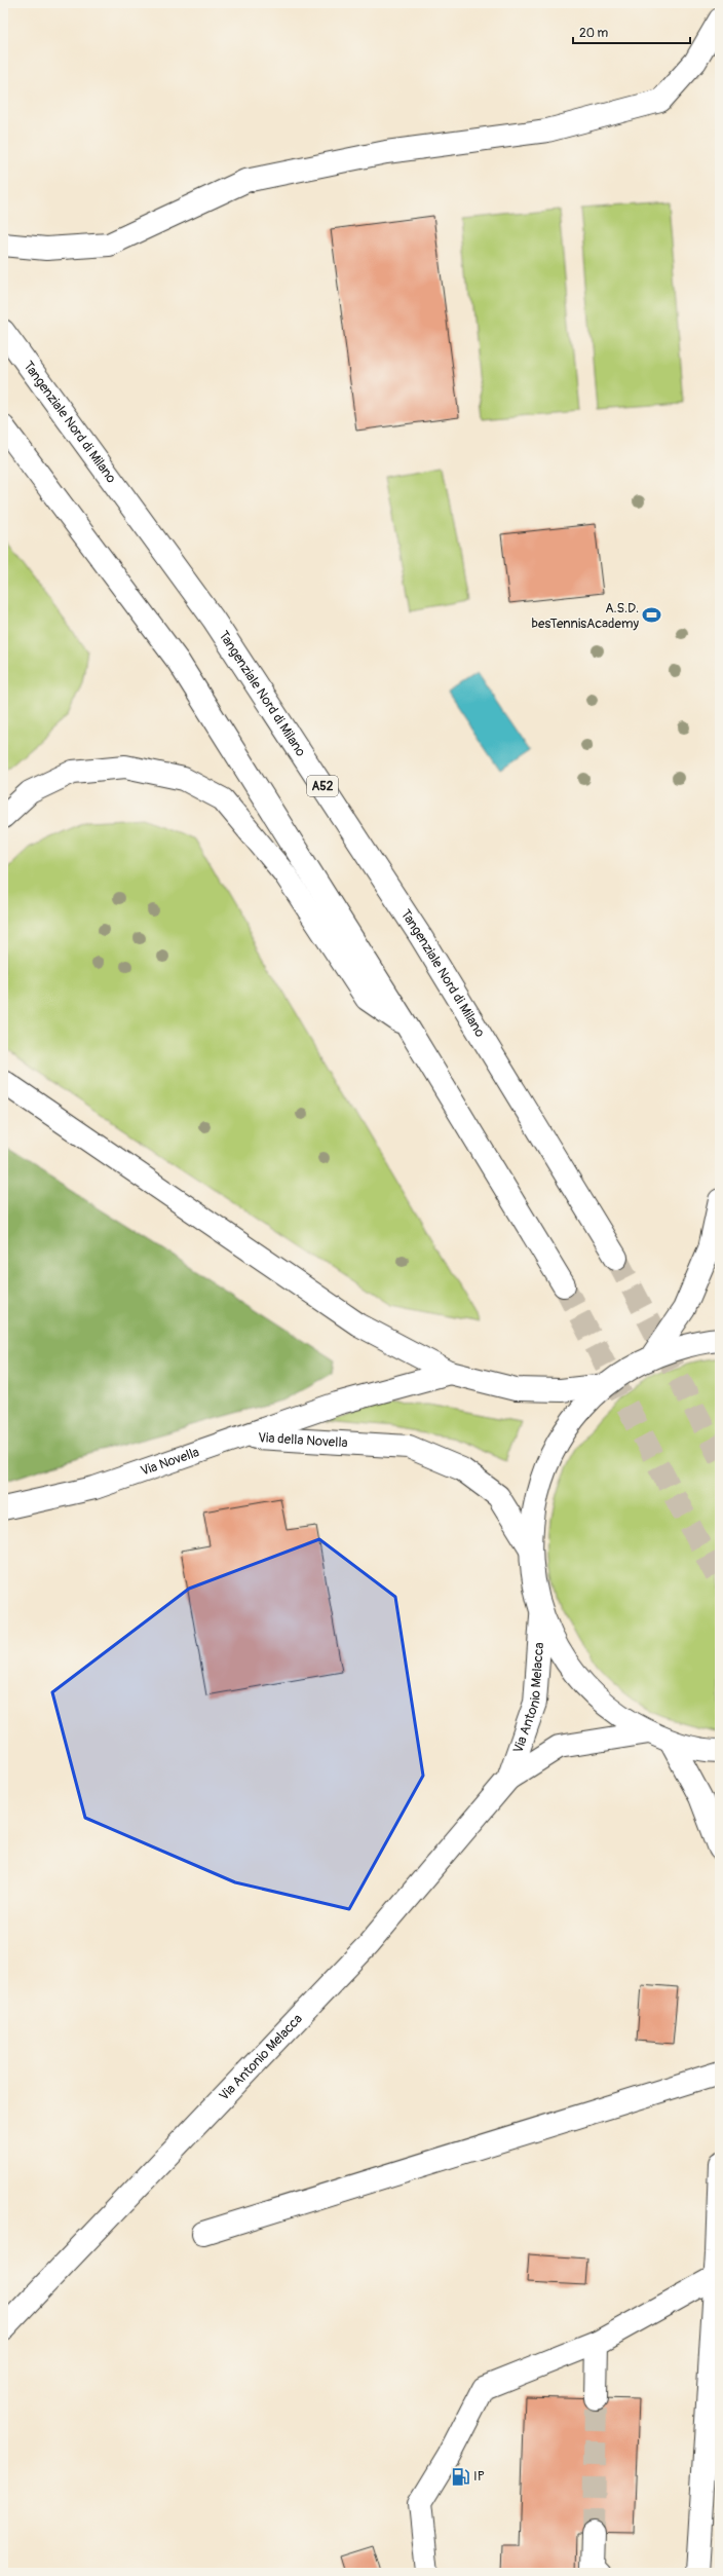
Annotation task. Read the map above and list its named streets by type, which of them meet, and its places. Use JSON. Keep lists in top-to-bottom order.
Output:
{
  "streets": {
    "main road": [
      "Tangenziale Nord di Milano",
      "A52",
      "Via della Novella",
      "Via Novella",
      "Via Antonio Melacca"
    ]
  },
  "crossings": [
    ["Via della Novella", "Via Novella"]
  ],
  "places": {
    "sports": ["A.S.D. besTennisAcademy"],
    "fuel station": ["IP"]
  },
  "scale_bar": "20 m"
}
